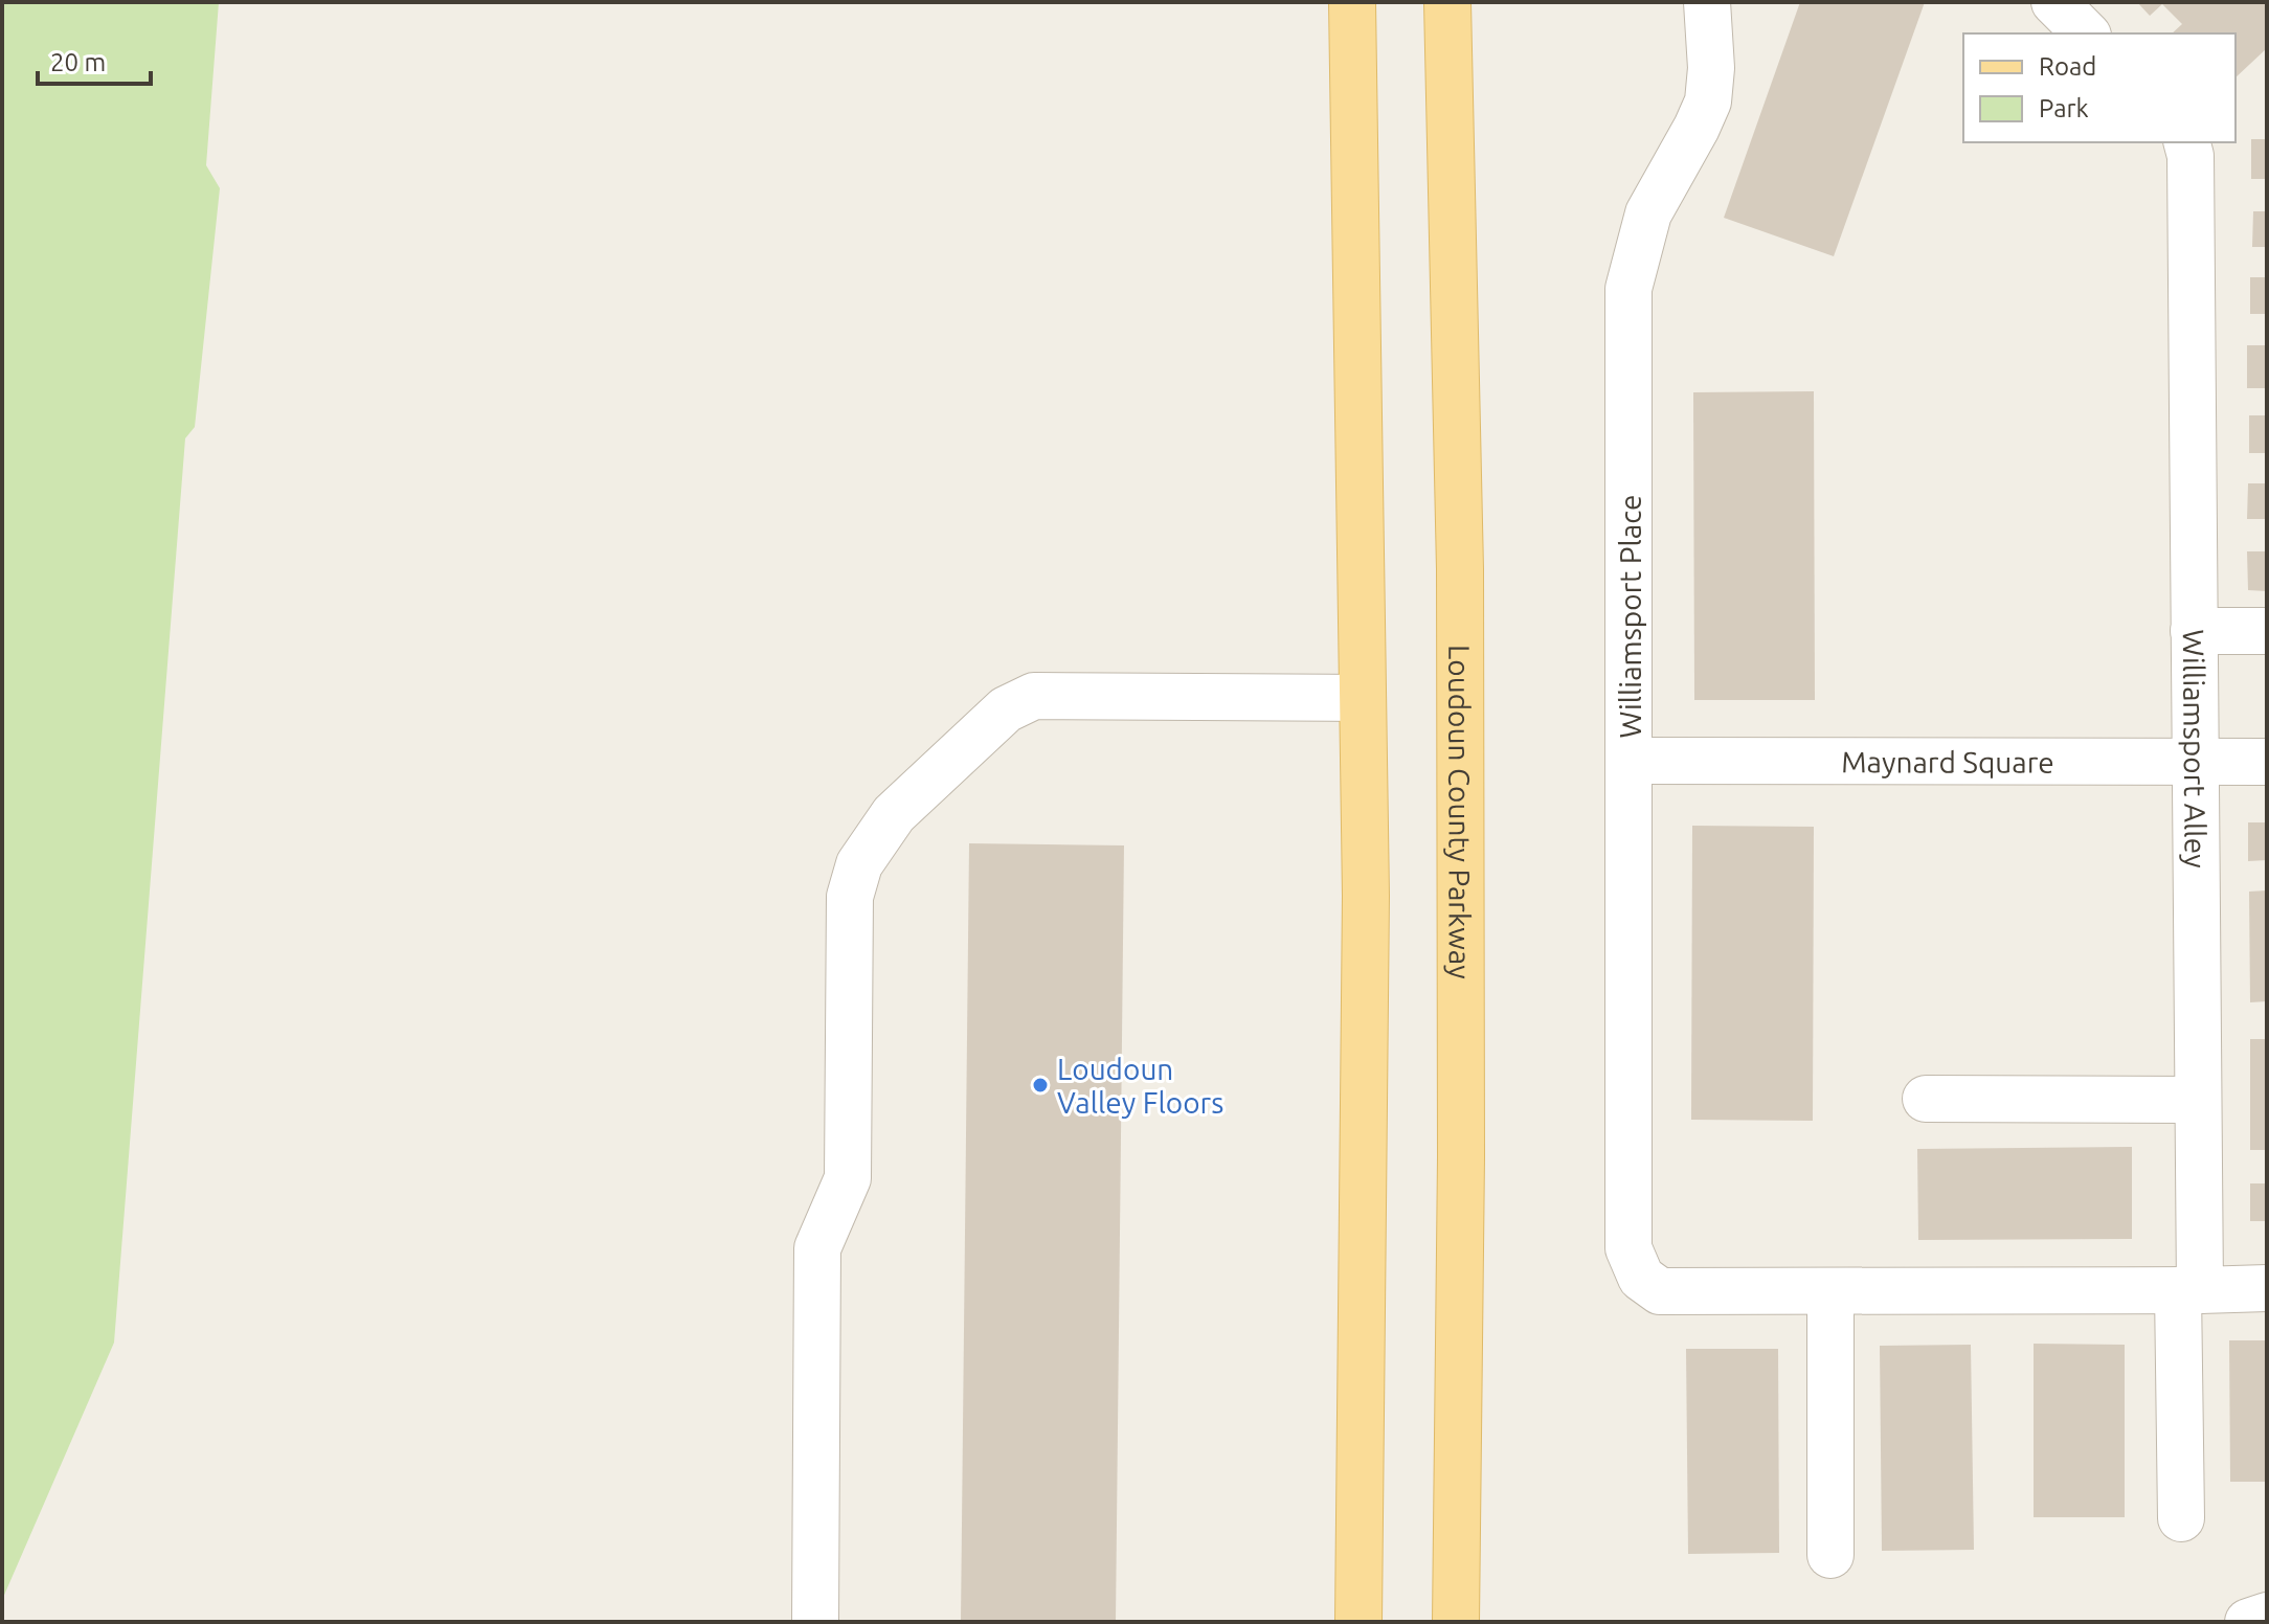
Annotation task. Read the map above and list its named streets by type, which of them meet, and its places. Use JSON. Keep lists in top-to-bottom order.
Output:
{
  "streets": {
    "main road": ["Loudoun County Parkway"],
    "street": ["Williamsport Place", "Williamsport Alley", "Maynard Square"]
  },
  "crossings": [
    ["Williamsport Place", "Maynard Square"],
    ["Williamsport Alley", "Maynard Square"]
  ],
  "places": ["Loudoun Valley Floors"],
  "legend": ["Road", "Park"],
  "scale_bar": "20 m"
}
